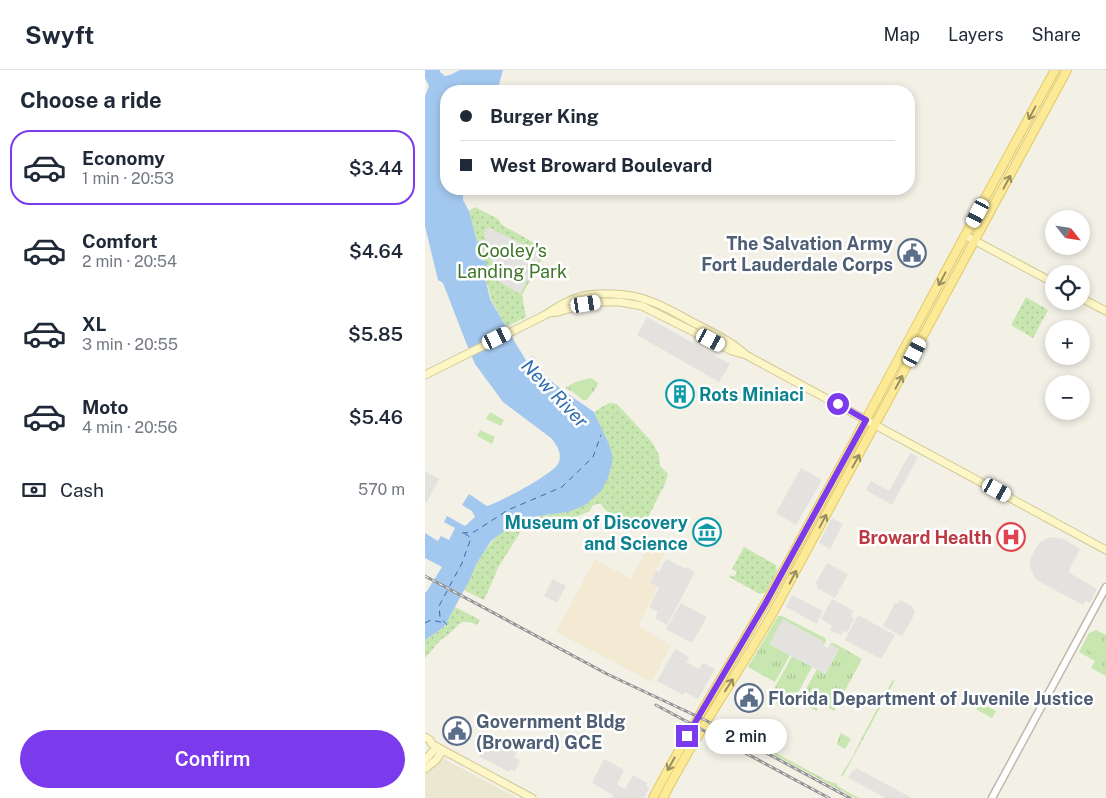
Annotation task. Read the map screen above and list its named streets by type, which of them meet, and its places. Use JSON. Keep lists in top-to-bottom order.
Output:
{
  "water": ["New River"],
  "parks": ["Cooley's Landing Park"],
  "places": {
    "public building": ["The Salvation Army Fort Lauderdale Corps", "Florida Department of Juvenile Justice", "Government Bldg (Broward) GCE"],
    "building": ["Rots Miniaci"],
    "museum": ["Museum of Discovery and Science"],
    "hospital": ["Broward Health"]
  },
  "north": "bottom right",
  "page": {
    "header": "Swyft",
    "nav": ["Map", "Layers", "Share"],
    "heading": "Choose a ride",
    "banner": ["Burger King", "West Broward Boulevard"],
    "list": [
      {
        "name": "Economy",
        "note": "1 min · 20:53",
        "value": "$3.44"
      },
      {
        "name": "Comfort",
        "note": "2 min · 20:54",
        "value": "$4.64"
      },
      {
        "name": "XL",
        "note": "3 min · 20:55",
        "value": "$5.85"
      },
      {
        "name": "Moto",
        "note": "4 min · 20:56",
        "value": "$5.46"
      }
    ],
    "map_buttons": ["+", "−"],
    "pay": ["Cash", "570 m"],
    "bubble": "2 min",
    "buttons": "Confirm"
  }
}
